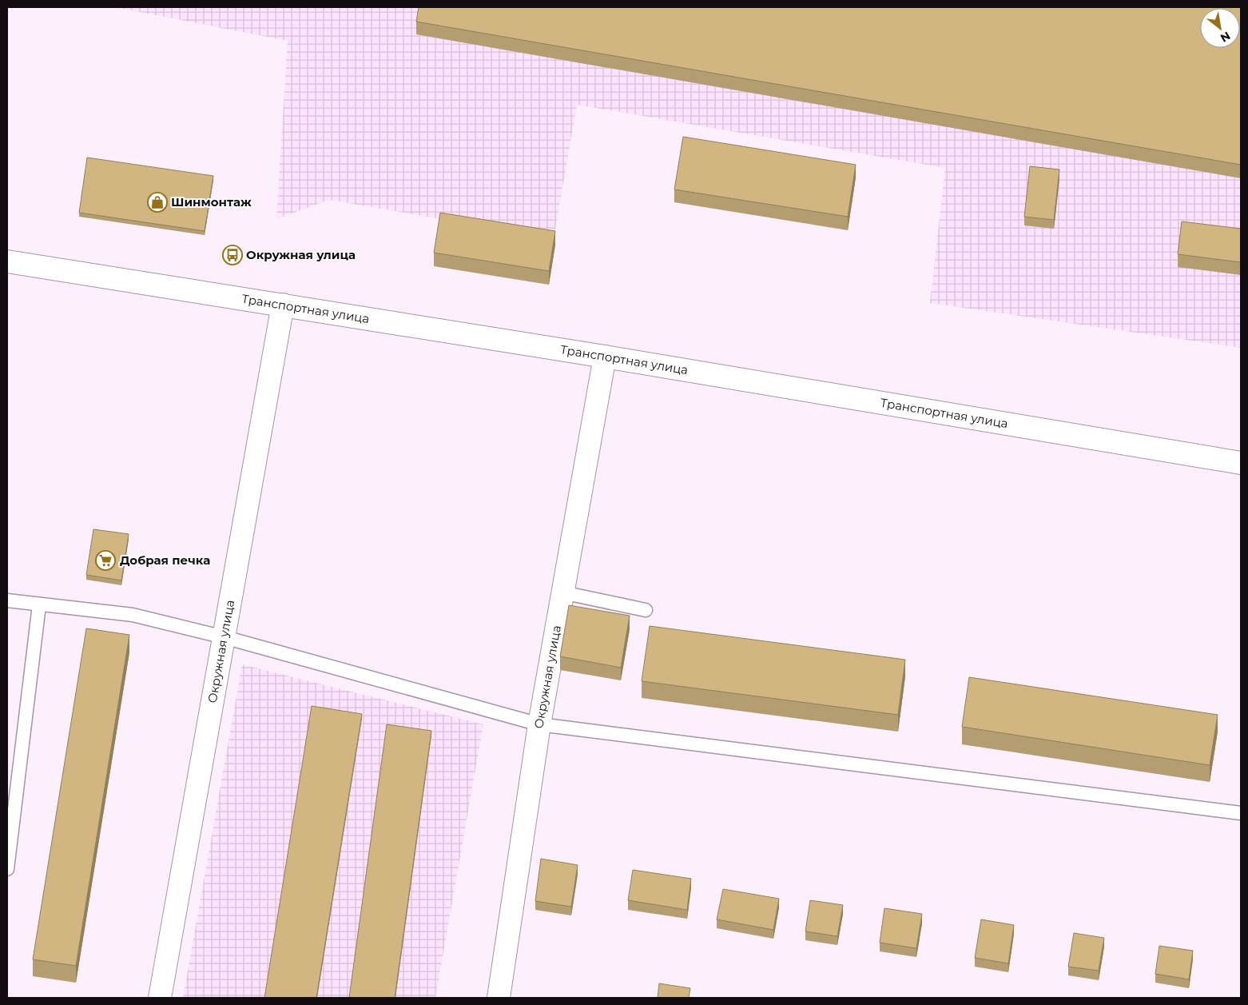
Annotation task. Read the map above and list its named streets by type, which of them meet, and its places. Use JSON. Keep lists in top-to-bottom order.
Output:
{
  "streets": {
    "street": ["Транспортная улица", "Окружная улица"]
  },
  "crossings": [
    ["Транспортная улица", "Окружная улица"]
  ],
  "places": {
    "shop": ["Шинмонтаж"],
    "bus stop": ["Окружная улица"],
    "supermarket": ["Добрая печка"]
  },
  "north": "bottom right"
}
